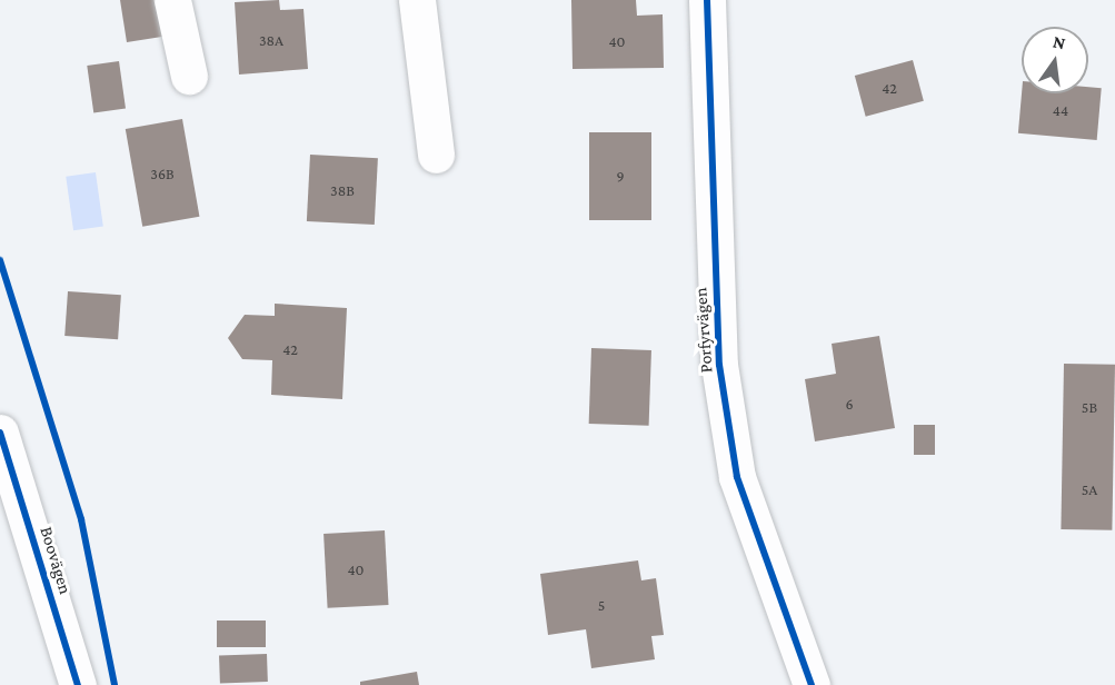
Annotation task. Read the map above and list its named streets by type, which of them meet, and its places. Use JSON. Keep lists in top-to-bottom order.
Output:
{
  "streets": {
    "street": ["Porfyrvägen", "Boovägen"]
  },
  "house_numbers": [
    "38A",
    "40",
    "42",
    "44",
    "36B",
    "9",
    "38B",
    "42",
    "6",
    "5B",
    "5A",
    "40",
    "5"
  ],
  "north": "top"
}
